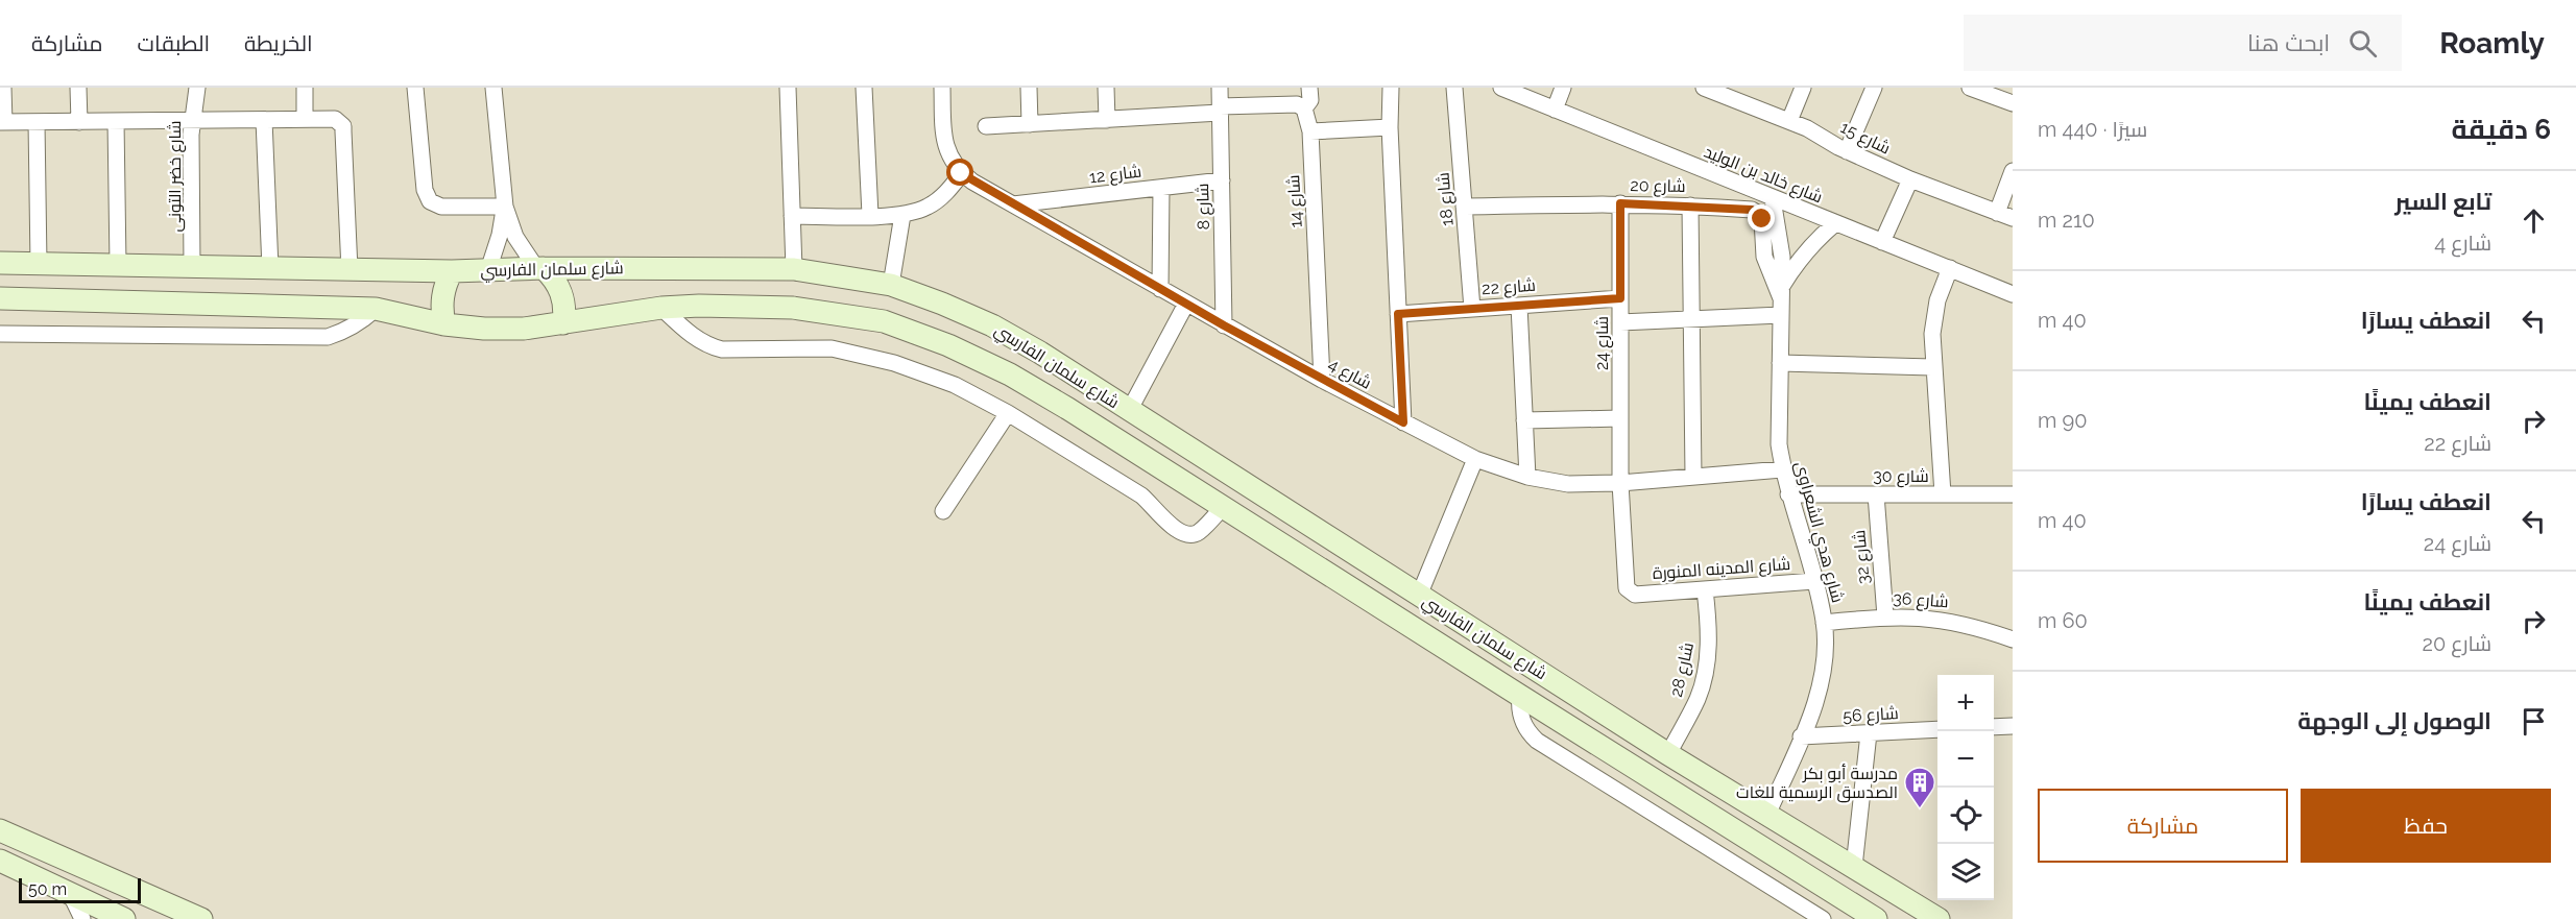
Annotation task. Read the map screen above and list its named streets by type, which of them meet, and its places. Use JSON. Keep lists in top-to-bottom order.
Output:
{
  "streets": {
    "street": [
      "شارع 15",
      "شارع 12",
      "شارع خالد بن الوليد",
      "شارع خضر التونى",
      "شارع 20",
      "شارع 18",
      "شارع 14",
      "شارع 8",
      "شارع سلمان الفارسي",
      "شارع 22",
      "شارع 24",
      "شارع 4",
      "شارع 30",
      "شارع هدي الشعراوى",
      "شارع 32",
      "شارع المدينه المنورة",
      "شارع 36",
      "شارع 28",
      "شارع 56"
    ]
  },
  "crossings": [
    ["شارع 12", "شارع 8"],
    ["شارع 12", "شارع 4"],
    ["شارع خالد بن الوليد", "شارع هدي الشعراوى"],
    ["شارع خضر التونى", "شارع سلمان الفارسي"],
    ["شارع 20", "شارع 18"],
    ["شارع 20", "شارع 24"],
    ["شارع 20", "شارع هدي الشعراوى"],
    ["شارع 18", "شارع 22"],
    ["شارع 14", "شارع 4"],
    ["شارع 8", "شارع 4"],
    ["شارع سلمان الفارسي", "شارع هدي الشعراوى"],
    ["شارع سلمان الفارسي", "شارع 28"],
    ["شارع 22", "شارع 24"],
    ["شارع 24", "شارع 4"],
    ["شارع 24", "شارع المدينه المنورة"],
    ["شارع 4", "شارع هدي الشعراوى"],
    ["شارع 4", "شارع المدينه المنورة"],
    ["شارع 30", "شارع هدي الشعراوى"],
    ["شارع 30", "شارع 32"],
    ["شارع هدي الشعراوى", "شارع المدينه المنورة"],
    ["شارع هدي الشعراوى", "شارع 36"],
    ["شارع هدي الشعراوى", "شارع 56"],
    ["شارع 32", "شارع 36"],
    ["شارع المدينه المنورة", "شارع 28"]
  ],
  "places": {
    "building": ["مدرسة أبو بكر الصدسق الرسمية للغات"]
  },
  "scale_bar": "50 m",
  "page": {
    "header": "Roamly",
    "search": "ابحث هنا",
    "nav": ["الخريطة", "الطبقات", "مشاركة"],
    "heading": ["6 دقيقة", "سيرًا · 440 m"],
    "list": [
      ["تابع السير", "شارع 4", "210 m"],
      ["انعطف يسارًا", "40 m"],
      ["انعطف يمينًا", "شارع 22", "90 m"],
      ["انعطف يسارًا", "شارع 24", "40 m"],
      ["انعطف يمينًا", "شارع 20", "60 m"],
      "الوصول إلى الوجهة"
    ],
    "map_buttons": ["+", "−"],
    "buttons": ["حفظ", "مشاركة"],
    "scale": "50 m"
  }
}
